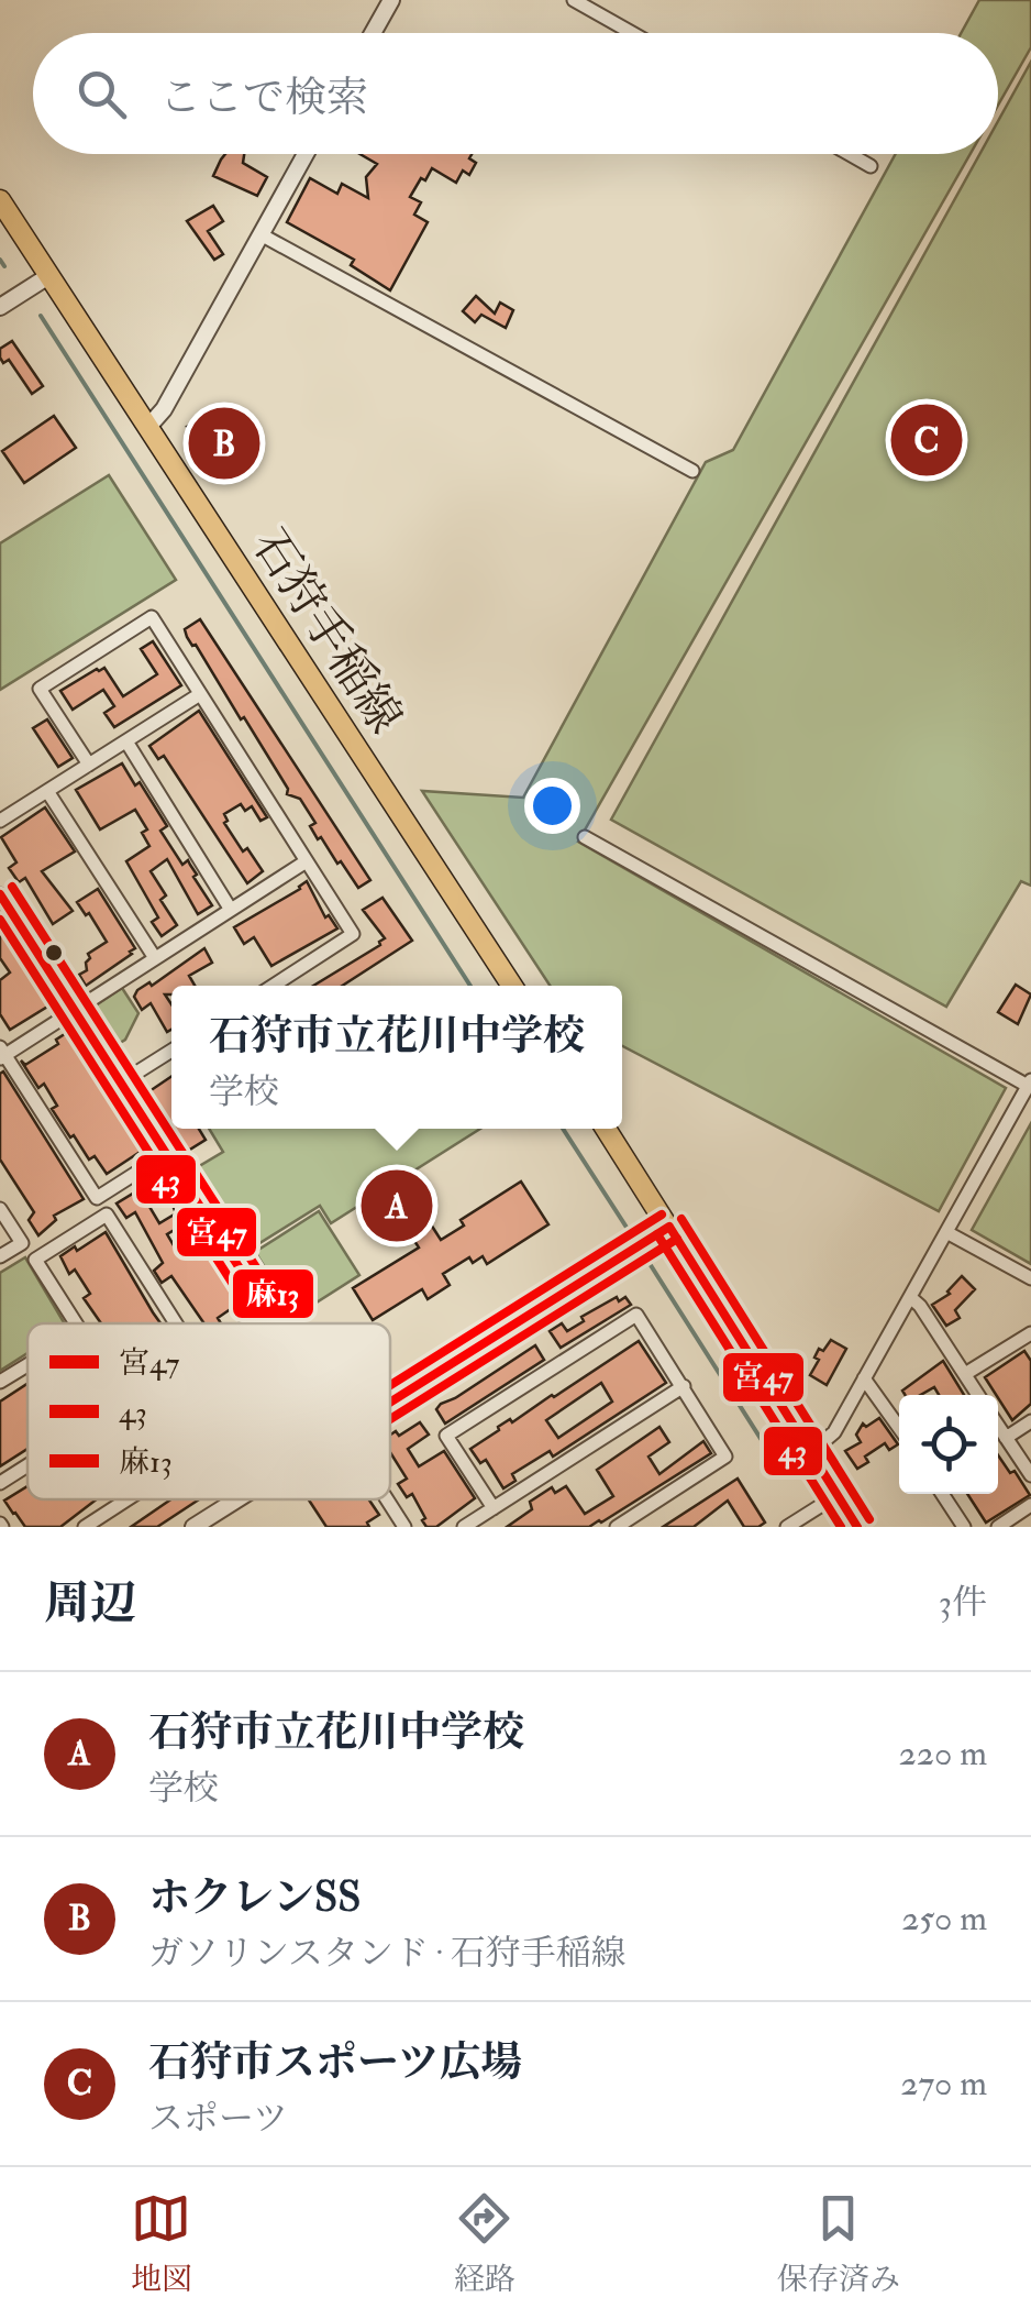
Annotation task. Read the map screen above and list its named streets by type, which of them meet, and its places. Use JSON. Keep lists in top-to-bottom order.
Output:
{
  "streets": {
    "main road": ["石狩手稲線"]
  },
  "lines": ["transit line 麻13", "transit line 宮47", "transit line 43"],
  "legend": ["宮47", "43", "麻13"],
  "page": {
    "search": "ここで検索",
    "pins": ["C", "B", "A"],
    "popup": ["石狩市立花川中学校", "学校"],
    "heading": ["周辺", "3件"],
    "list": [
      {
        "mark": "A",
        "name": "石狩市立花川中学校",
        "note": "学校",
        "value": "220 m"
      },
      {
        "mark": "B",
        "name": "ホクレンSS",
        "note": "ガソリンスタンド · 石狩手稲線",
        "value": "250 m"
      },
      {
        "mark": "C",
        "name": "石狩市スポーツ広場",
        "note": "スポーツ",
        "value": "270 m"
      }
    ],
    "nav": ["地図", "経路", "保存済み"]
  }
}
